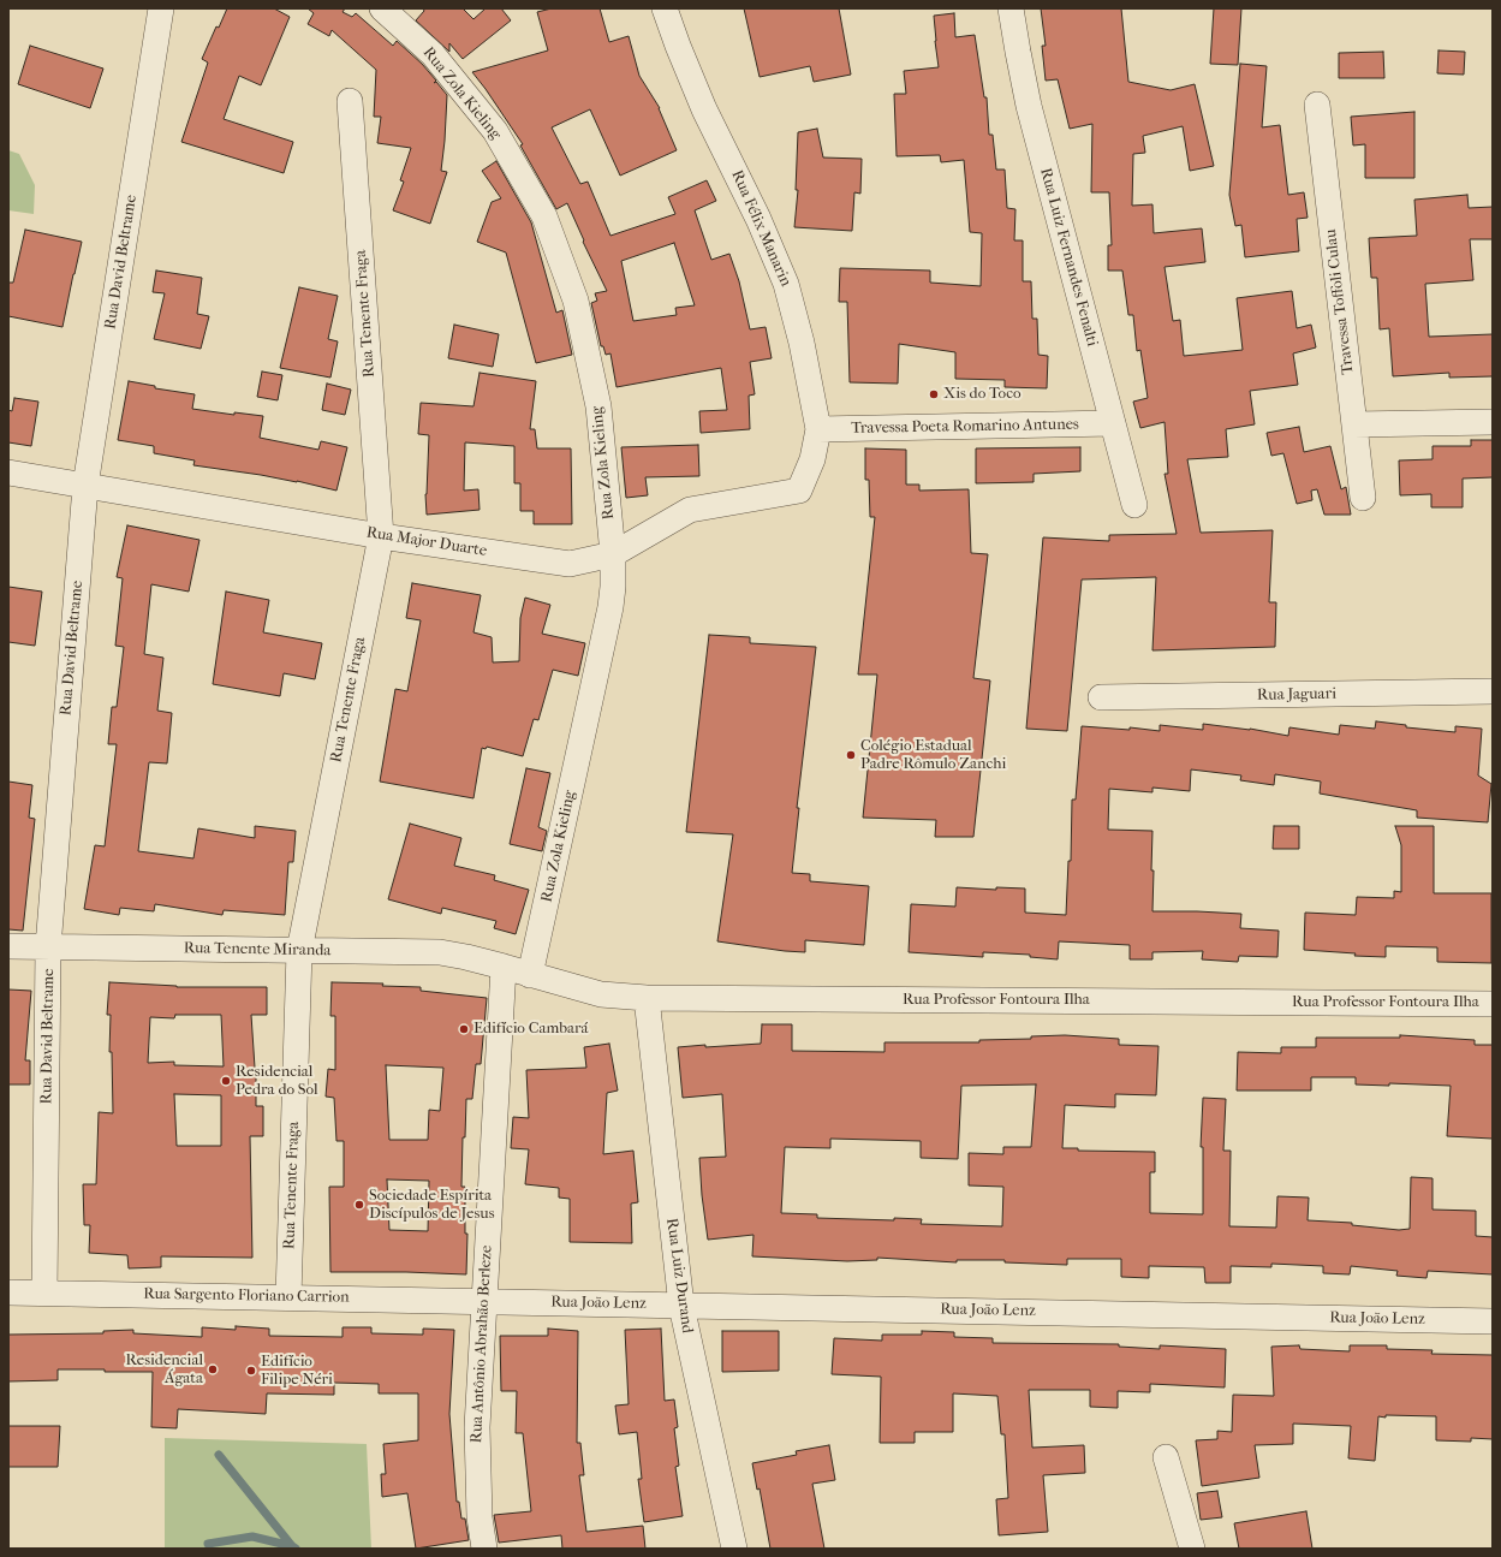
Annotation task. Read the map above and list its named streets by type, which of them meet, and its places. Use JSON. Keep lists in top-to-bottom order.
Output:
{
  "streets": {
    "street": [
      "Rua Zola Kieling",
      "Rua Félix Manarin",
      "Rua Luiz Fernandes Fenalti",
      "Rua David Beltrame",
      "Travessa Toffoli Culau",
      "Rua Tenente Fraga",
      "Travessa Poeta Romarino Antunes",
      "Rua Major Duarte",
      "Rua Jaguari",
      "Rua Tenente Miranda",
      "Rua Professor Fontoura Ilha",
      "Rua Luiz Durand",
      "Rua Sargento Floriano Carrion",
      "Rua João Lenz",
      "Rua Antônio Abrahão Berleze"
    ]
  },
  "crossings": [
    ["Rua Zola Kieling", "Rua Major Duarte"],
    ["Rua Zola Kieling", "Rua Professor Fontoura Ilha"],
    ["Rua Félix Manarin", "Travessa Poeta Romarino Antunes"],
    ["Rua Félix Manarin", "Rua Major Duarte"],
    ["Rua Luiz Fernandes Fenalti", "Travessa Poeta Romarino Antunes"],
    ["Rua David Beltrame", "Rua Major Duarte"],
    ["Rua David Beltrame", "Rua Tenente Miranda"],
    ["Rua David Beltrame", "Rua Sargento Floriano Carrion"],
    ["Rua Tenente Fraga", "Rua Major Duarte"],
    ["Rua Tenente Fraga", "Rua Tenente Miranda"],
    ["Rua Tenente Fraga", "Rua Sargento Floriano Carrion"],
    ["Rua Tenente Miranda", "Rua Professor Fontoura Ilha"],
    ["Rua Tenente Miranda", "Rua Antônio Abrahão Berleze"],
    ["Rua Professor Fontoura Ilha", "Rua Luiz Durand"],
    ["Rua Professor Fontoura Ilha", "Rua Antônio Abrahão Berleze"],
    ["Rua Luiz Durand", "Rua João Lenz"],
    ["Rua Sargento Floriano Carrion", "Rua João Lenz"],
    ["Rua Sargento Floriano Carrion", "Rua Antônio Abrahão Berleze"],
    ["Rua João Lenz", "Rua Antônio Abrahão Berleze"]
  ],
  "places": [
    "Xis do Toco",
    "Colégio Estadual Padre Rômulo Zanchi",
    "Edifício Cambará",
    "Residencial Pedra do Sol",
    "Sociedade Espírita Discípulos de Jesus",
    "Residencial Ágata",
    "Edifício Filipe Néri"
  ]
}
